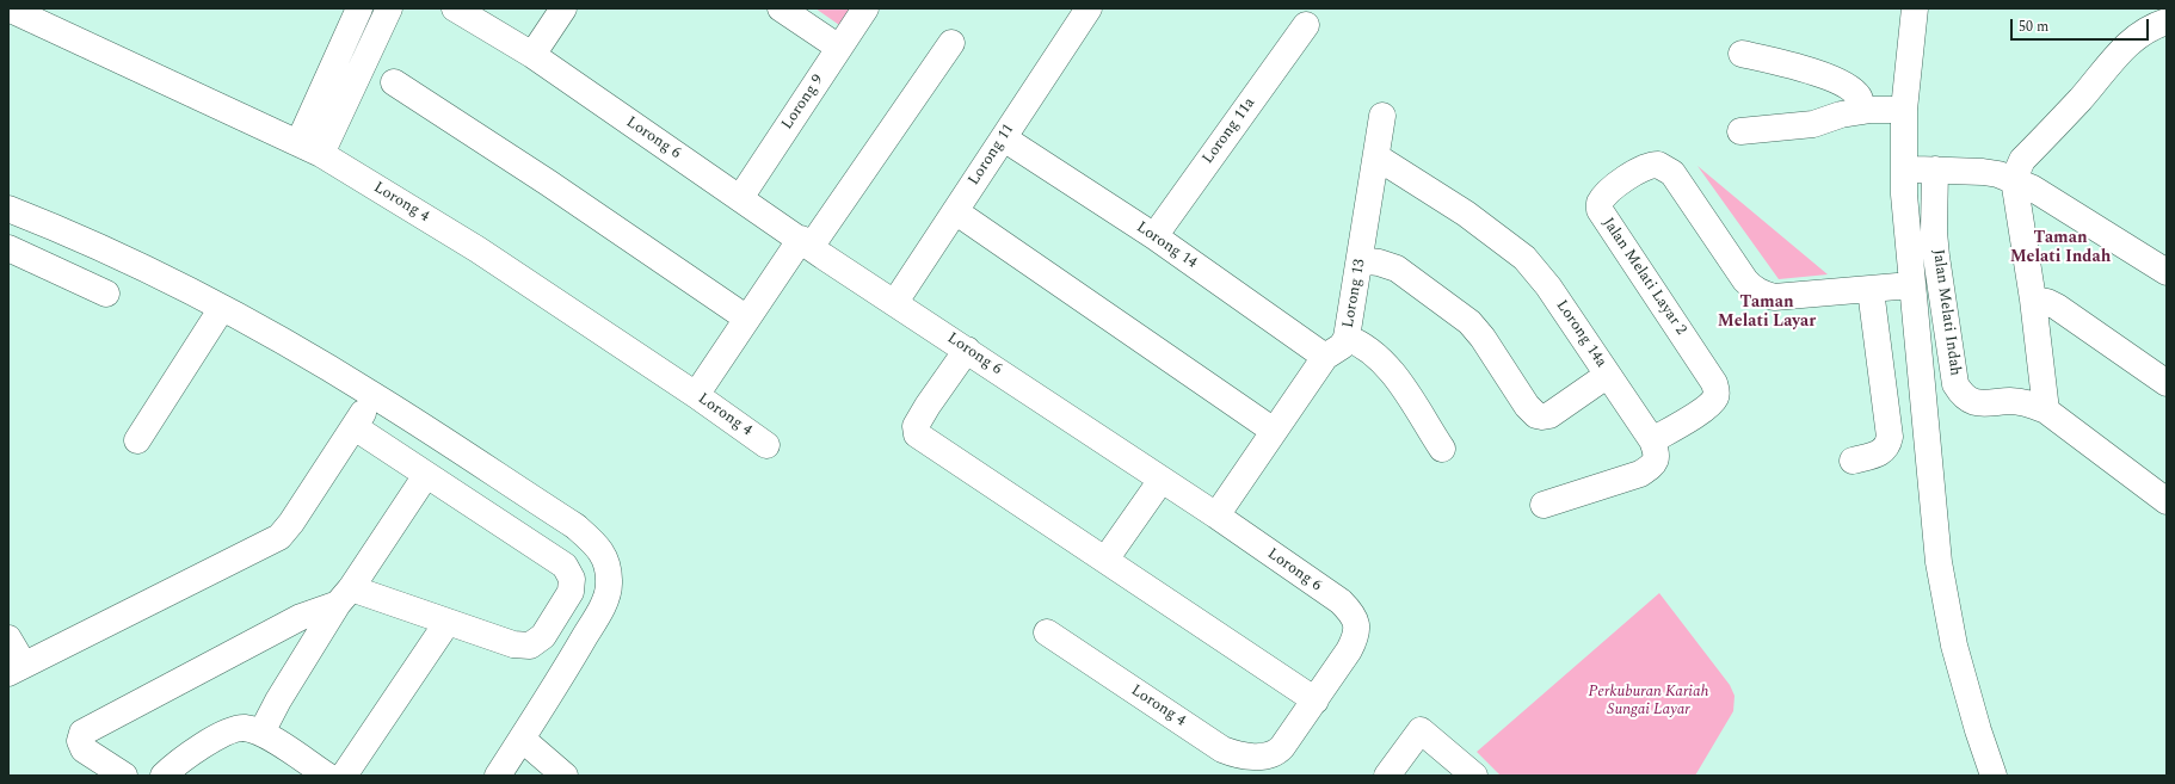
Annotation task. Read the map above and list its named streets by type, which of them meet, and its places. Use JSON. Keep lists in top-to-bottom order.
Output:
{
  "streets": {
    "street": [
      "Lorong 9",
      "Lorong 11a",
      "Lorong 6",
      "Lorong 11",
      "Lorong 4",
      "Lorong 14",
      "Jalan Melati Layar 2",
      "Lorong 13",
      "Jalan Melati Indah",
      "Lorong 14a"
    ]
  },
  "crossings": [
    ["Lorong 9", "Lorong 6"],
    ["Lorong 11a", "Lorong 14"],
    ["Lorong 6", "Lorong 11"],
    ["Lorong 6", "Lorong 4"],
    ["Lorong 6", "Lorong 13"],
    ["Lorong 11", "Lorong 14"],
    ["Lorong 14", "Lorong 13"],
    ["Jalan Melati Layar 2", "Lorong 14a"],
    ["Lorong 13", "Lorong 14a"]
  ],
  "districts": ["Taman Melati Indah", "Taman Melati Layar"],
  "parks": ["Perkuburan Kariah Sungai Layar"],
  "scale_bar": "50 m"
}
